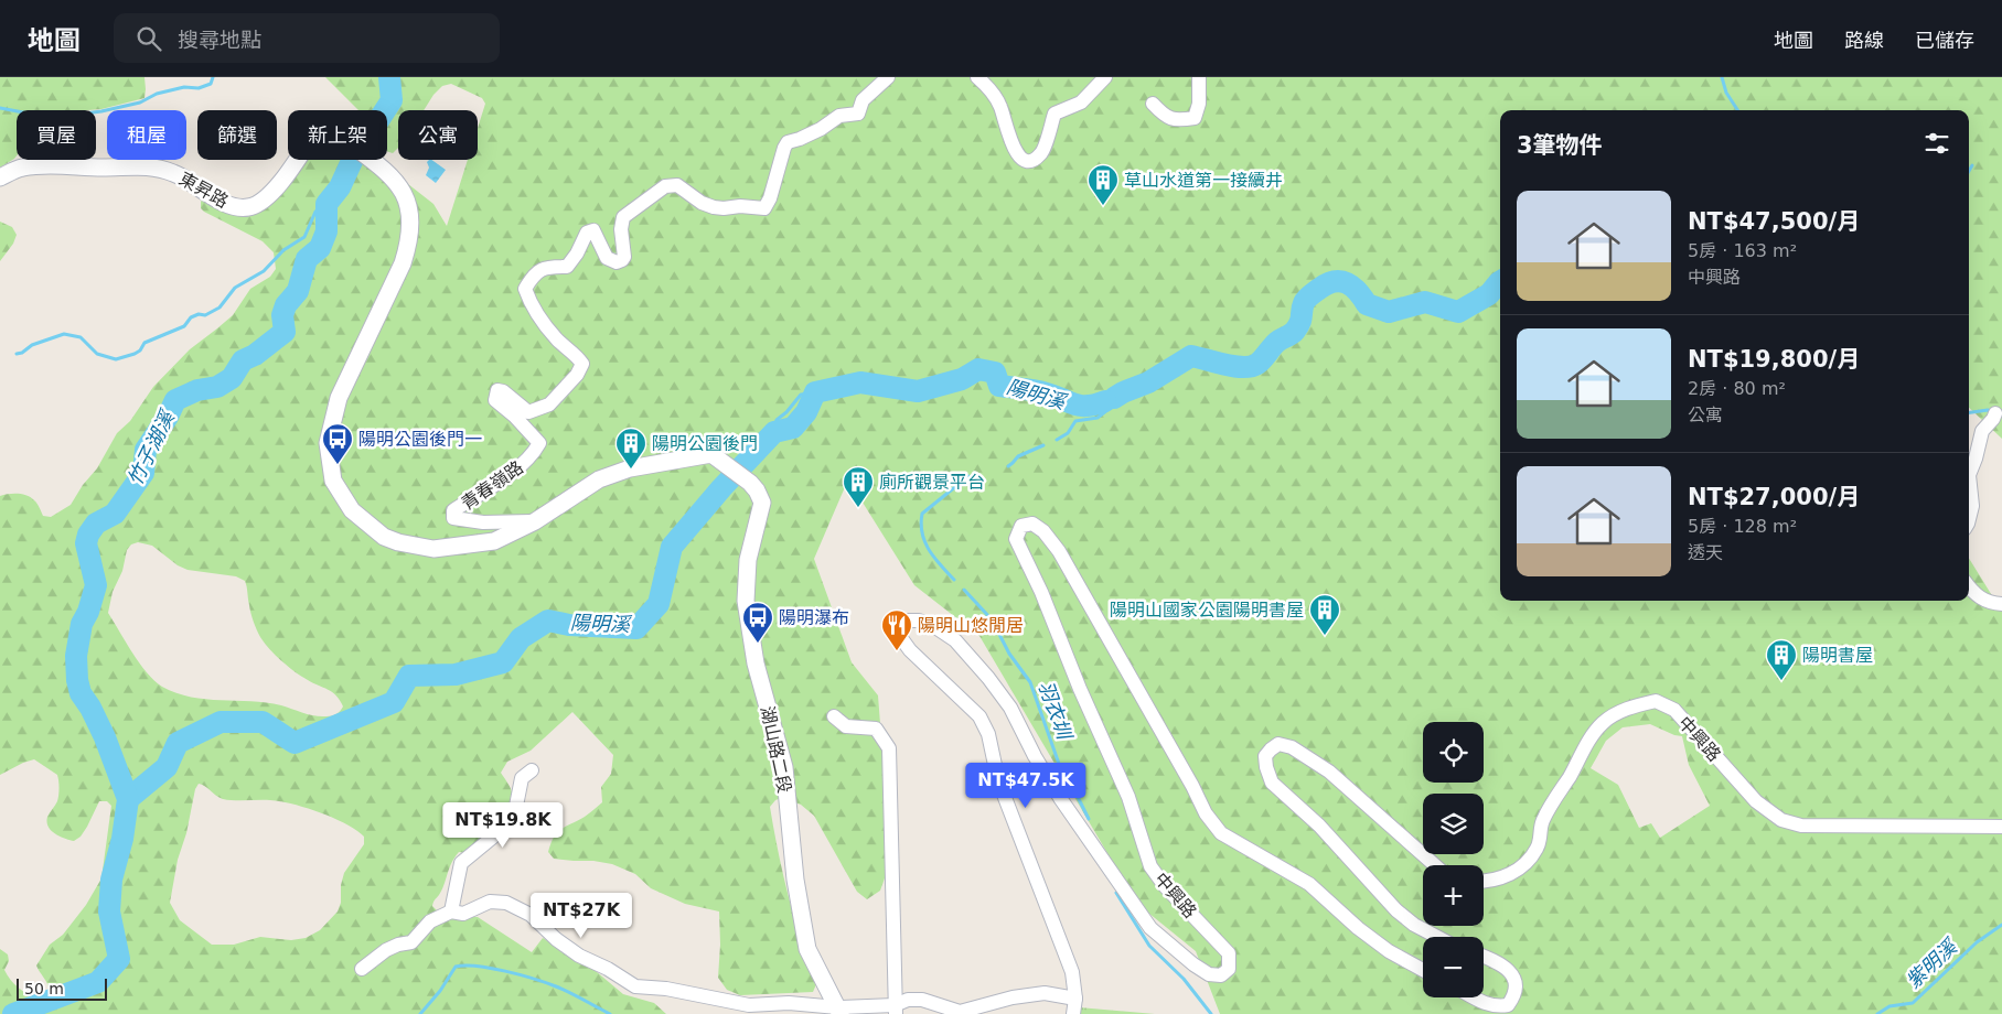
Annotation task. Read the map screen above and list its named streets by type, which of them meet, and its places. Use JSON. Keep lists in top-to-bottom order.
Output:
{
  "streets": {
    "street": [
      "東昇路",
      "青春嶺路",
      "中興路",
      "湖山路二段"
    ]
  },
  "crossings": [
    ["東昇路", "青春嶺路"],
    ["東昇路", "湖山路二段"],
    ["青春嶺路", "湖山路二段"]
  ],
  "water": [
    "陽明溪",
    "竹子湖溪",
    "羽衣圳",
    "紫明溪"
  ],
  "places": {
    "building": [
      "草山水道第一接續井",
      "陽明公園後門",
      "廁所觀景平台",
      "陽明山國家公園陽明書屋",
      "陽明書屋"
    ],
    "bus stop": ["陽明公園後門一", "陽明瀑布"],
    "restaurant": ["陽明山悠閒居"]
  },
  "scale_bar": "50 m",
  "page": {
    "header": "地圖",
    "search": "搜尋地點",
    "nav": ["地圖", "路線", "已儲存"],
    "chip": [
      "買屋",
      "租屋",
      "篩選",
      "新上架",
      "公寓"
    ],
    "heading": "3筆物件",
    "list": [
      {
        "name": "NT$47,500/月",
        "note": "5房 · 163 m² · 中興路"
      },
      {
        "name": "NT$19,800/月",
        "note": "2房 · 80 m² · 公寓"
      },
      {
        "name": "NT$27,000/月",
        "note": "5房 · 128 m² · 透天"
      }
    ],
    "map_buttons": ["+", "−"],
    "price": ["NT$47.5K", "NT$19.8K", "NT$27K"],
    "scale": "50 m"
  }
}
